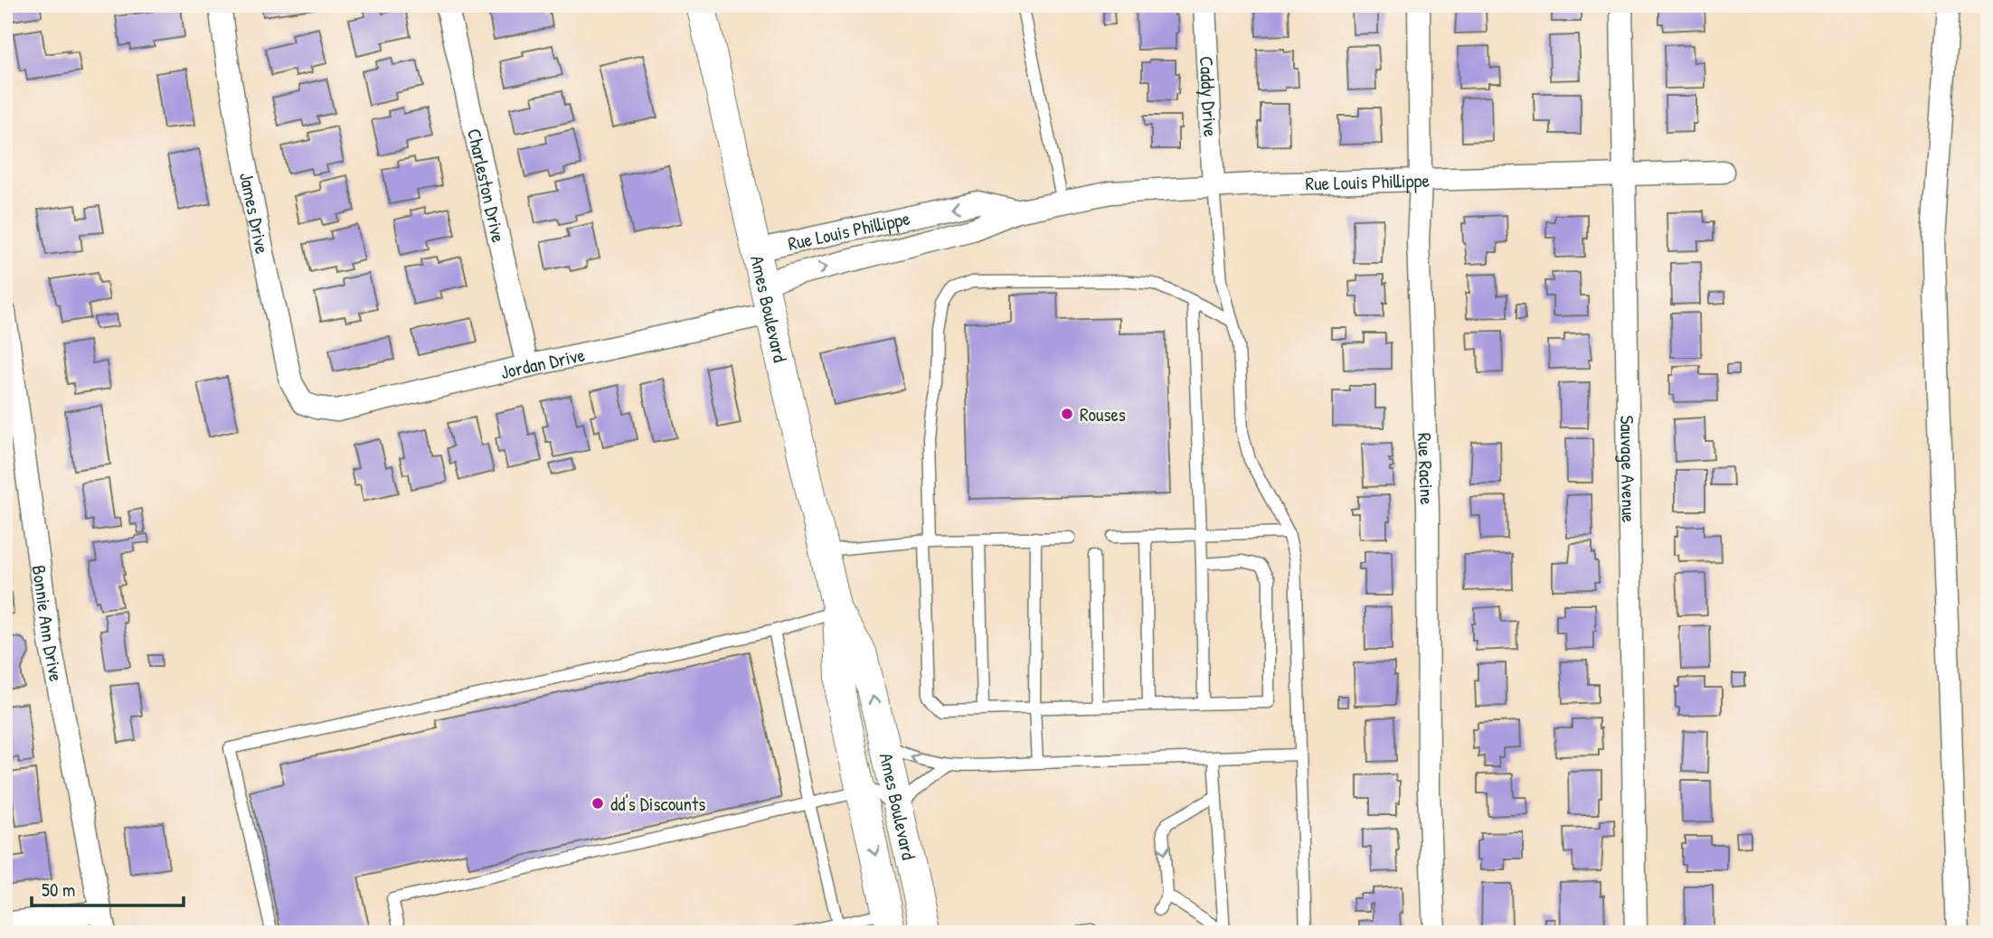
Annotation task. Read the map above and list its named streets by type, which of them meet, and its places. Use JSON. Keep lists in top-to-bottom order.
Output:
{
  "streets": {
    "street": [
      "Caddy Drive",
      "Rue Louis Phillippe",
      "Charleston Drive",
      "James Drive",
      "Ames Boulevard",
      "Jordan Drive",
      "Rue Racine",
      "Sauvage Avenue",
      "Bonnie Ann Drive"
    ]
  },
  "crossings": [
    ["Caddy Drive", "Rue Louis Phillippe"],
    ["Rue Louis Phillippe", "Ames Boulevard"],
    ["Rue Louis Phillippe", "Rue Racine"],
    ["Rue Louis Phillippe", "Sauvage Avenue"],
    ["Charleston Drive", "Jordan Drive"],
    ["James Drive", "Jordan Drive"],
    ["Ames Boulevard", "Jordan Drive"]
  ],
  "places": ["Rouses", "dd's Discounts"],
  "scale_bar": "50 m"
}
